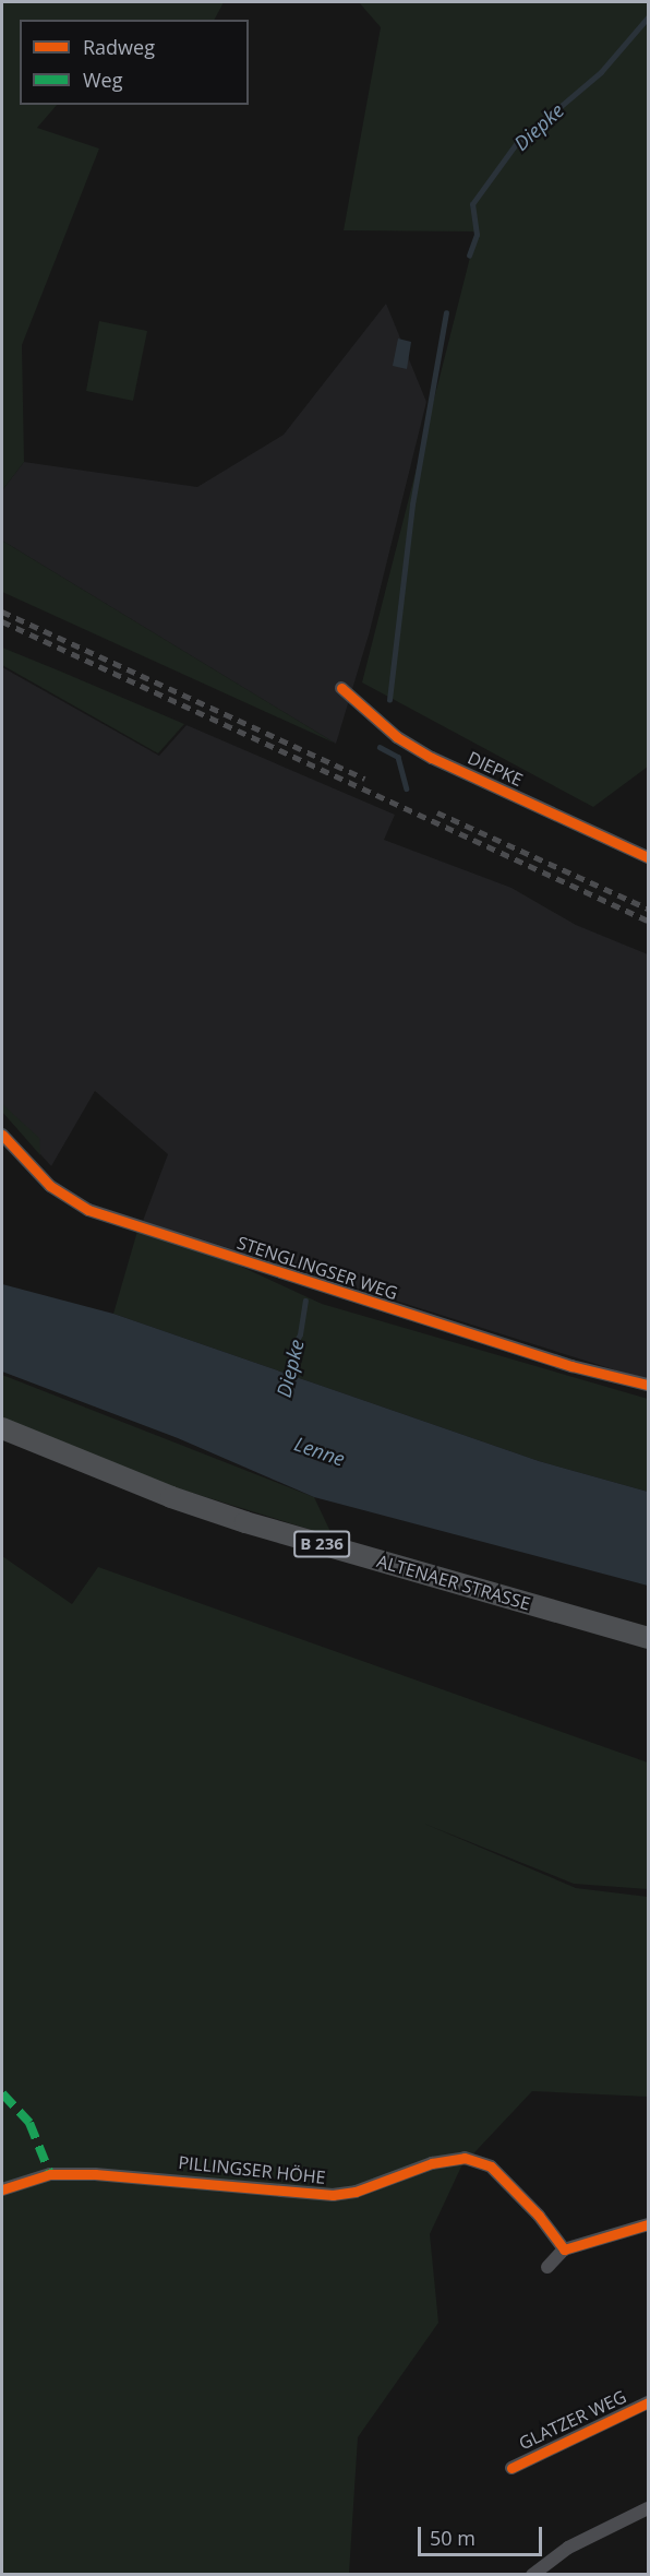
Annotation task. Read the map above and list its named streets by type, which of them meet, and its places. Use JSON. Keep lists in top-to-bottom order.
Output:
{
  "streets": {
    "main road": ["B 236", "ALTENAER STRASSE"],
    "street": [
      "DIEPKE",
      "STENGLINGSER WEG",
      "PILLINGSER HÖHE",
      "GLATZER WEG"
    ]
  },
  "water": ["Diepke", "Lenne"],
  "legend": ["Radweg", "Weg"],
  "scale_bar": "50 m"
}
